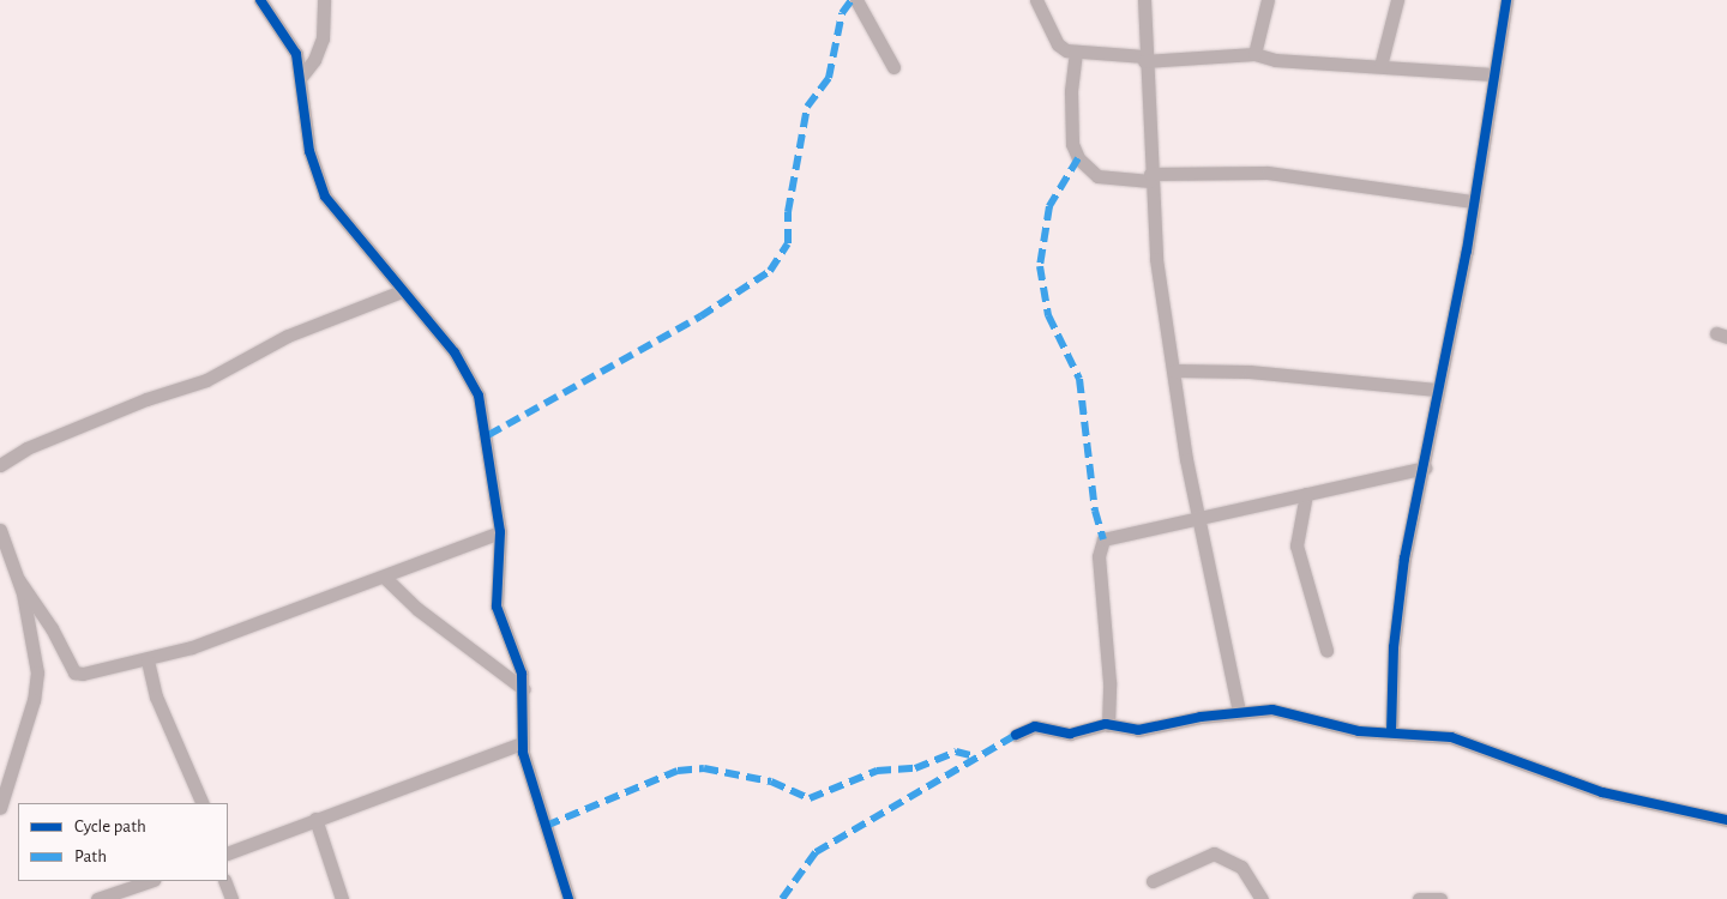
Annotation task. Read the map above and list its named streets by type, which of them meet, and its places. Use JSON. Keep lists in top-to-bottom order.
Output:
{
  "legend": ["Cycle path", "Path"]
}
